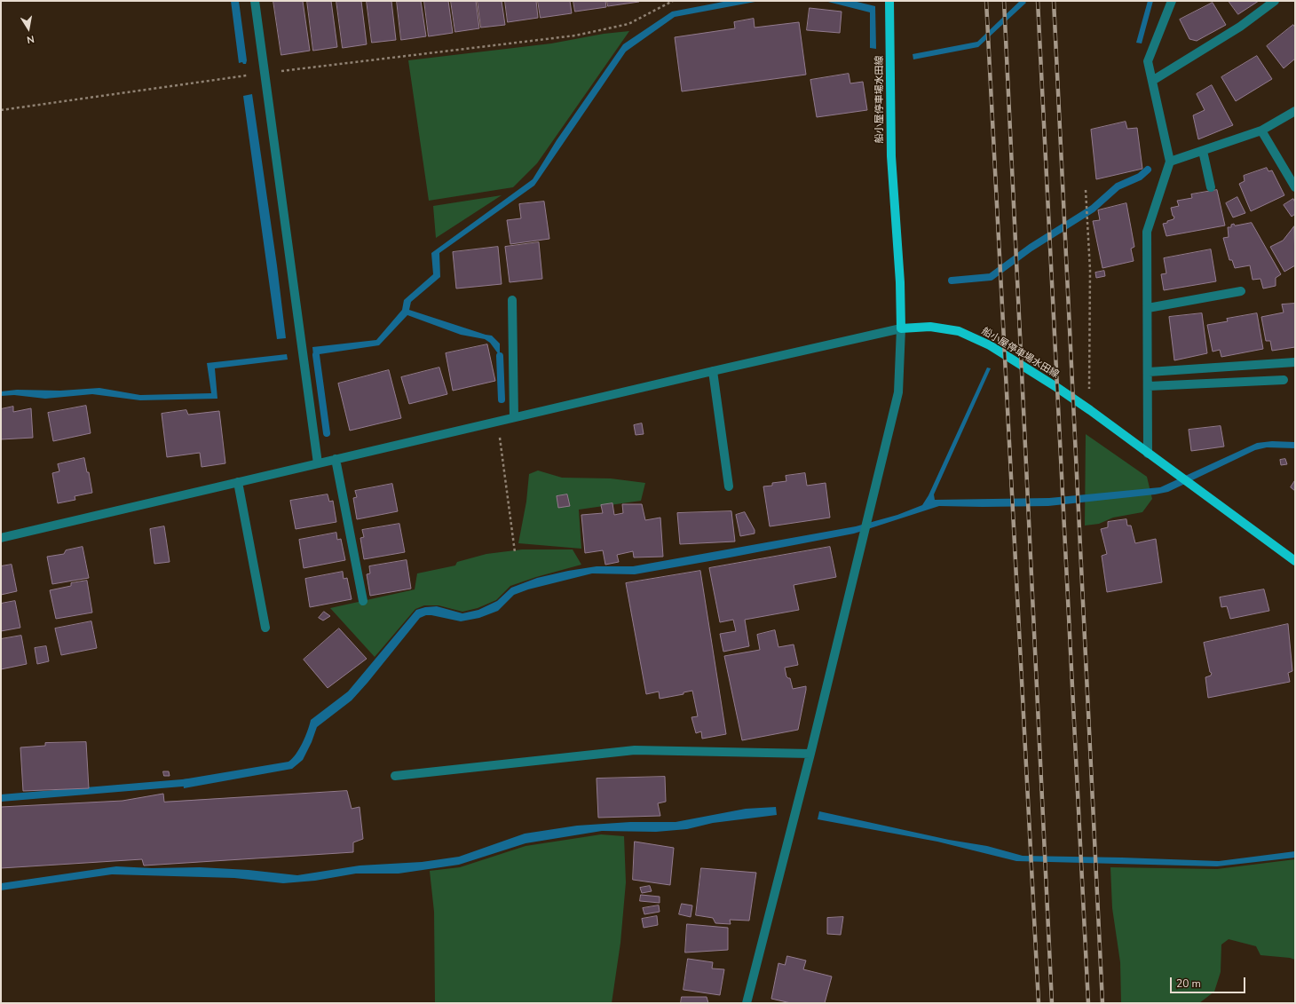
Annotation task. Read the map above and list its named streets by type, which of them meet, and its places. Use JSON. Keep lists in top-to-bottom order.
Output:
{
  "streets": {
    "main road": ["船小屋停車場水田線"]
  },
  "scale_bar": "20 m",
  "north": "bottom"
}
